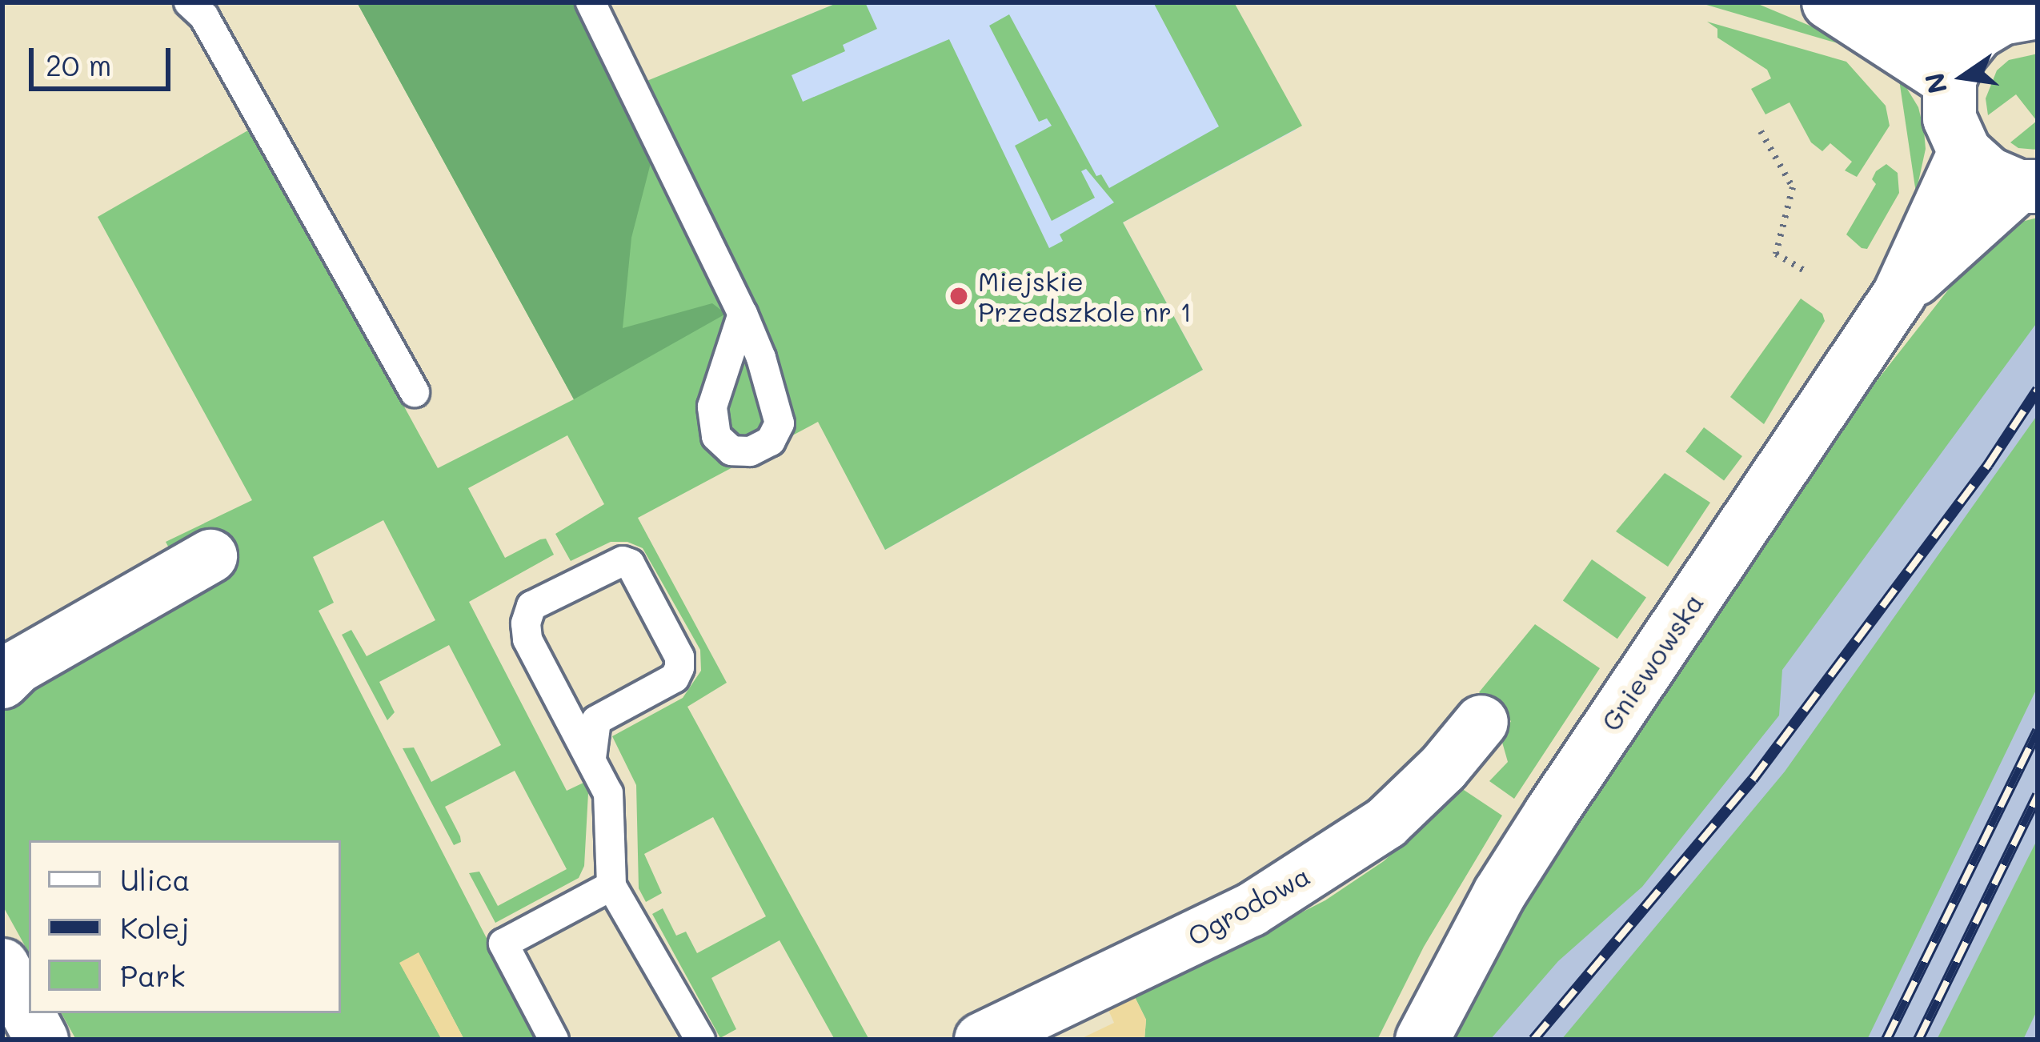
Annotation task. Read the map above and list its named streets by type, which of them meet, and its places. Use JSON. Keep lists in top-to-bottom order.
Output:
{
  "streets": {
    "street": ["Gniewowska", "Ogrodowa"]
  },
  "places": ["Miejskie Przedszkole nr 1"],
  "legend": ["Ulica", "Kolej", "Park"],
  "scale_bar": "20 m",
  "north": "left"
}
